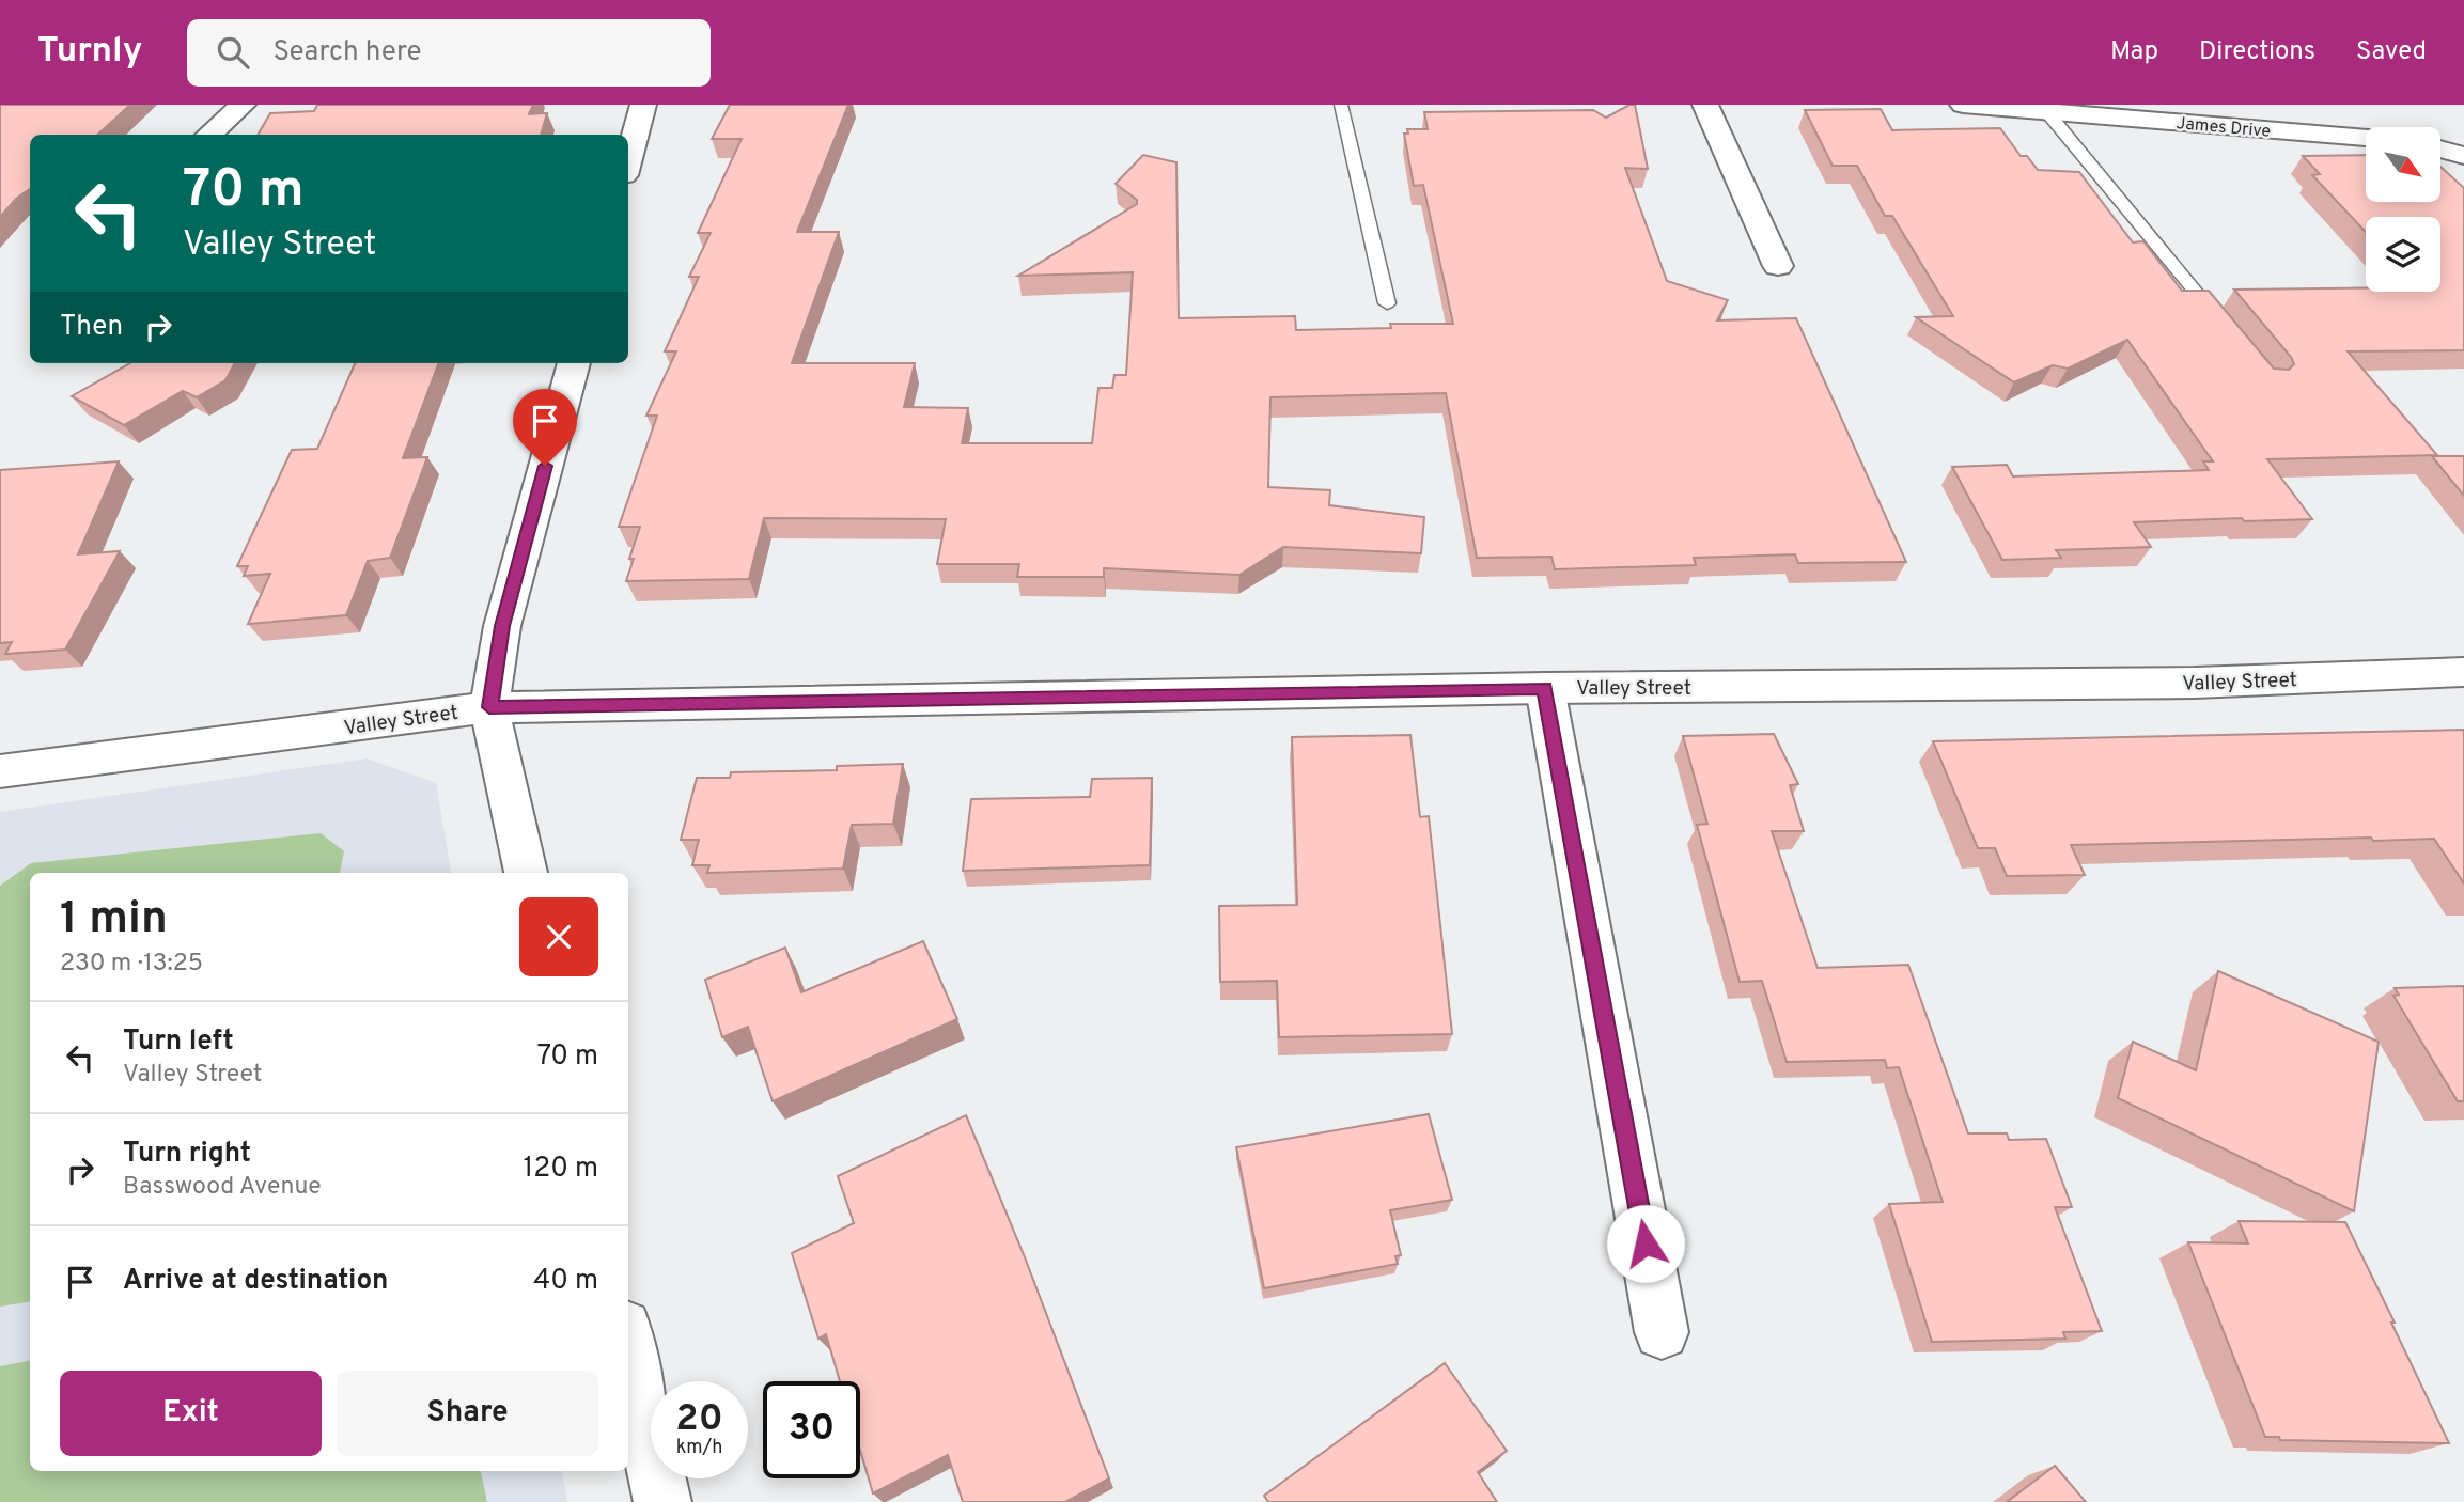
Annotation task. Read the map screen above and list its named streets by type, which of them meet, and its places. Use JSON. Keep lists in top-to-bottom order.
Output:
{
  "streets": {
    "street": ["James Drive", "Valley Street"]
  },
  "north": "bottom right",
  "page": {
    "header": "Turnly",
    "search": "Search here",
    "nav": ["Map", "Directions", "Saved"],
    "turn": ["70 m", "Valley Street"],
    "then": "Then",
    "heading": ["1 min", "230 m · 13:25"],
    "list": [
      {
        "name": "Turn left",
        "note": "Valley Street",
        "value": "70 m"
      },
      {
        "name": "Turn right",
        "note": "Basswood Avenue",
        "value": "120 m"
      },
      {
        "name": "Arrive at destination",
        "value": "40 m"
      }
    ],
    "buttons": ["Exit", "Share"],
    "speed": "20 km/h",
    "limit": "30"
  }
}
